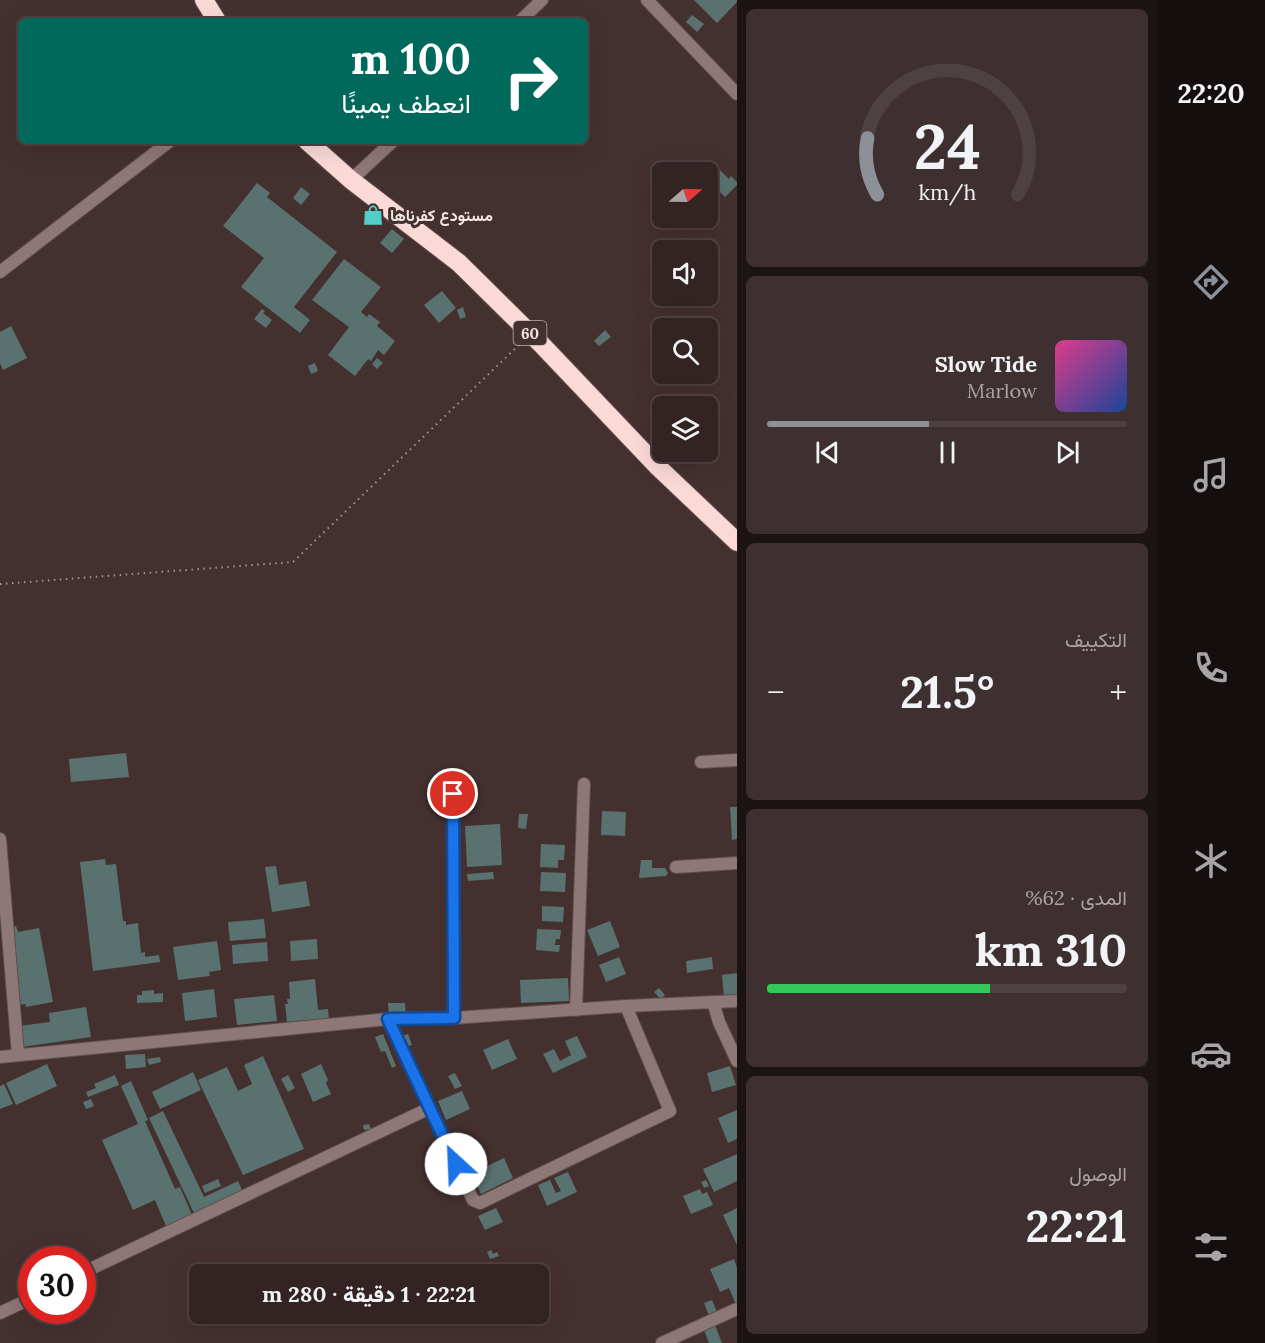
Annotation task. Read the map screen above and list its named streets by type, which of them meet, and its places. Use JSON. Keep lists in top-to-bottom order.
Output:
{
  "streets": {
    "highway": ["60"]
  },
  "places": {
    "shop": ["مستودع كفرناها"]
  },
  "north": "right",
  "page": {
    "tabs": "22:20",
    "turn": ["100 m", "انعطف يمينًا"],
    "song": ["Slow Tide", "Marlow"],
    "tile": [
      "التكييف",
      ["المدى · 62%", "310 km"],
      ["الوصول", "22:21"]
    ],
    "heat": ["−", "21.5°", "+"],
    "limit": "30",
    "trip": "22:21 · 1 دقيقة · 280 m",
    "gauge": ["24", "km/h"]
  }
}
